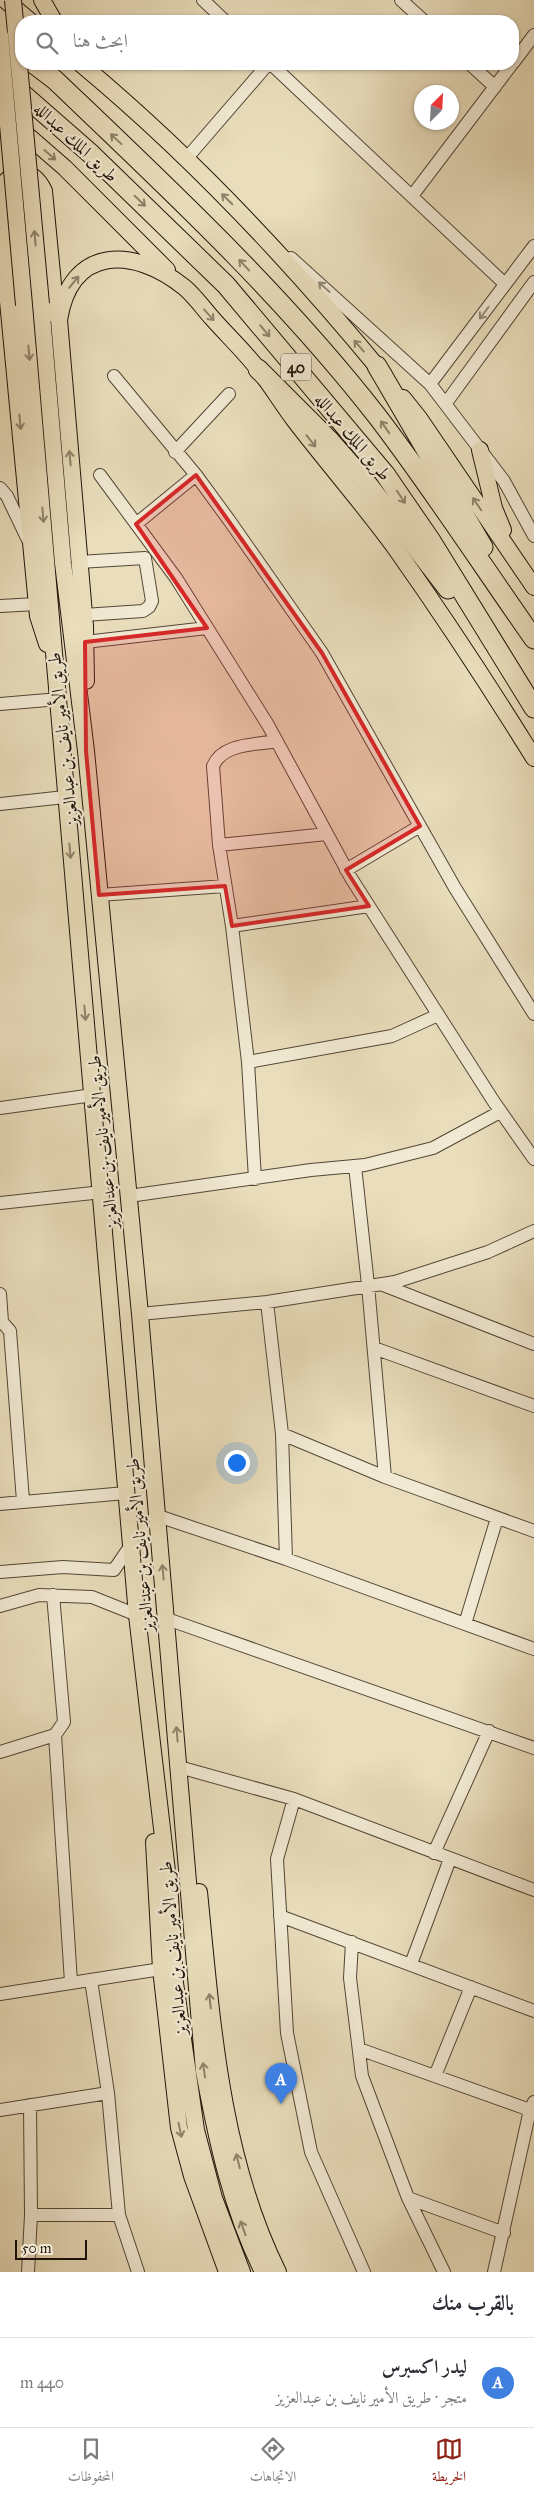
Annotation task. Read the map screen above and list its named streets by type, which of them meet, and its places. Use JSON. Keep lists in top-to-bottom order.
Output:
{
  "streets": {
    "highway": ["طريق الملك عبدالله", "40"],
    "main road": ["طريق الأمير نايف بن عبدالعزيز"]
  },
  "scale_bar": "50 m",
  "north": "top right",
  "page": {
    "search": "ابحث هنا",
    "pins": "A",
    "scale": "50 m",
    "heading": "بالقرب منك",
    "list": [
      {
        "mark": "A",
        "name": "ليدر اكسبرس",
        "note": "متجر · طريق الأمير نايف بن عبدالعزيز",
        "value": "440 m"
      }
    ],
    "nav": ["الخريطة", "الاتجاهات", "المحفوظات"]
  }
}
